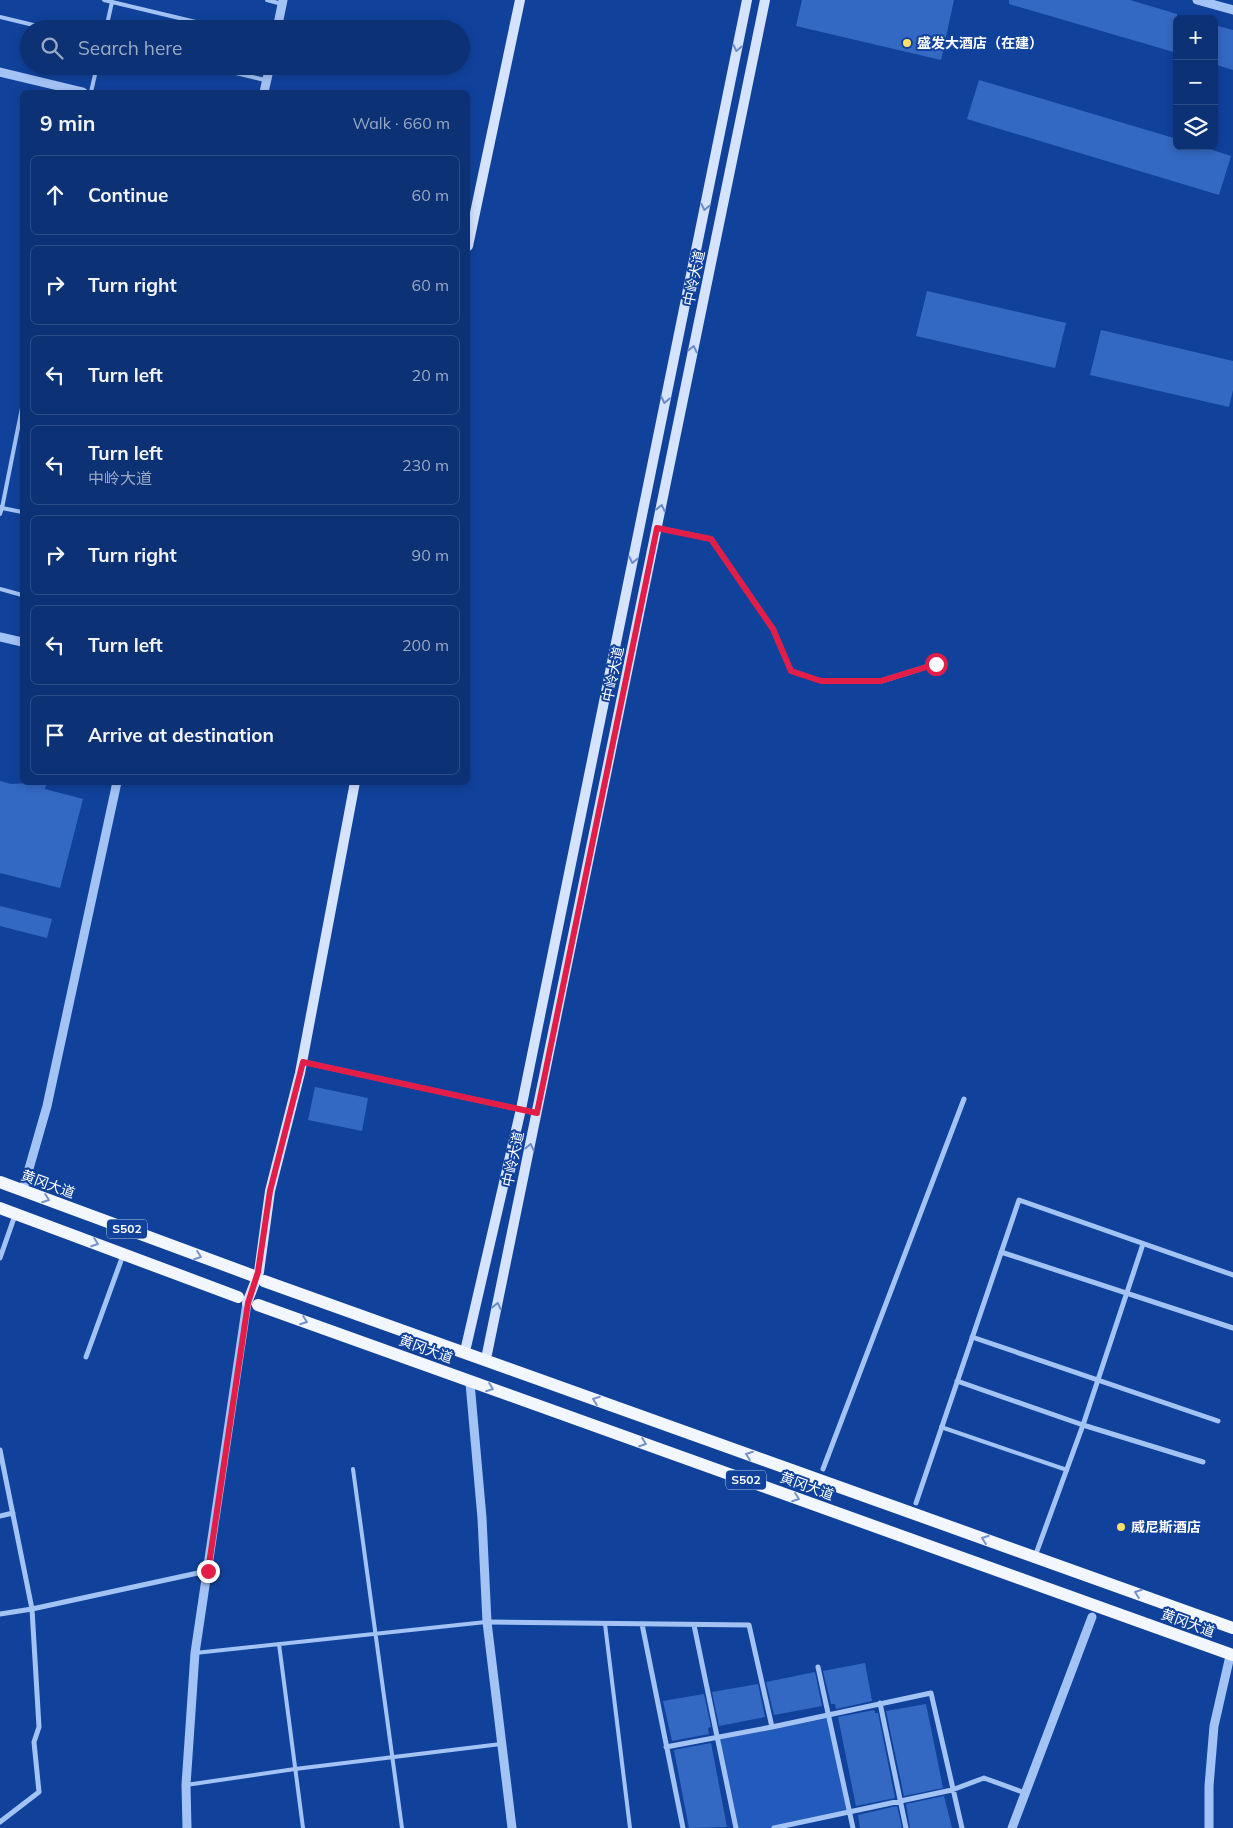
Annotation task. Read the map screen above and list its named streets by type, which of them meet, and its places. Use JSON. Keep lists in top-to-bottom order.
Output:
{
  "streets": {
    "main road": ["中岭大道", "黄冈大道", "S502"]
  },
  "places": ["盛发大酒店（在建）", "威尼斯酒店"],
  "page": {
    "map_buttons": ["+", "−"],
    "search": "Search here",
    "heading": ["9 min", "Walk · 660 m"],
    "list": [
      ["Continue", "60 m"],
      ["Turn right", "60 m"],
      ["Turn left", "20 m"],
      ["Turn left", "中岭大道", "230 m"],
      ["Turn right", "90 m"],
      ["Turn left", "200 m"],
      "Arrive at destination"
    ]
  }
}
